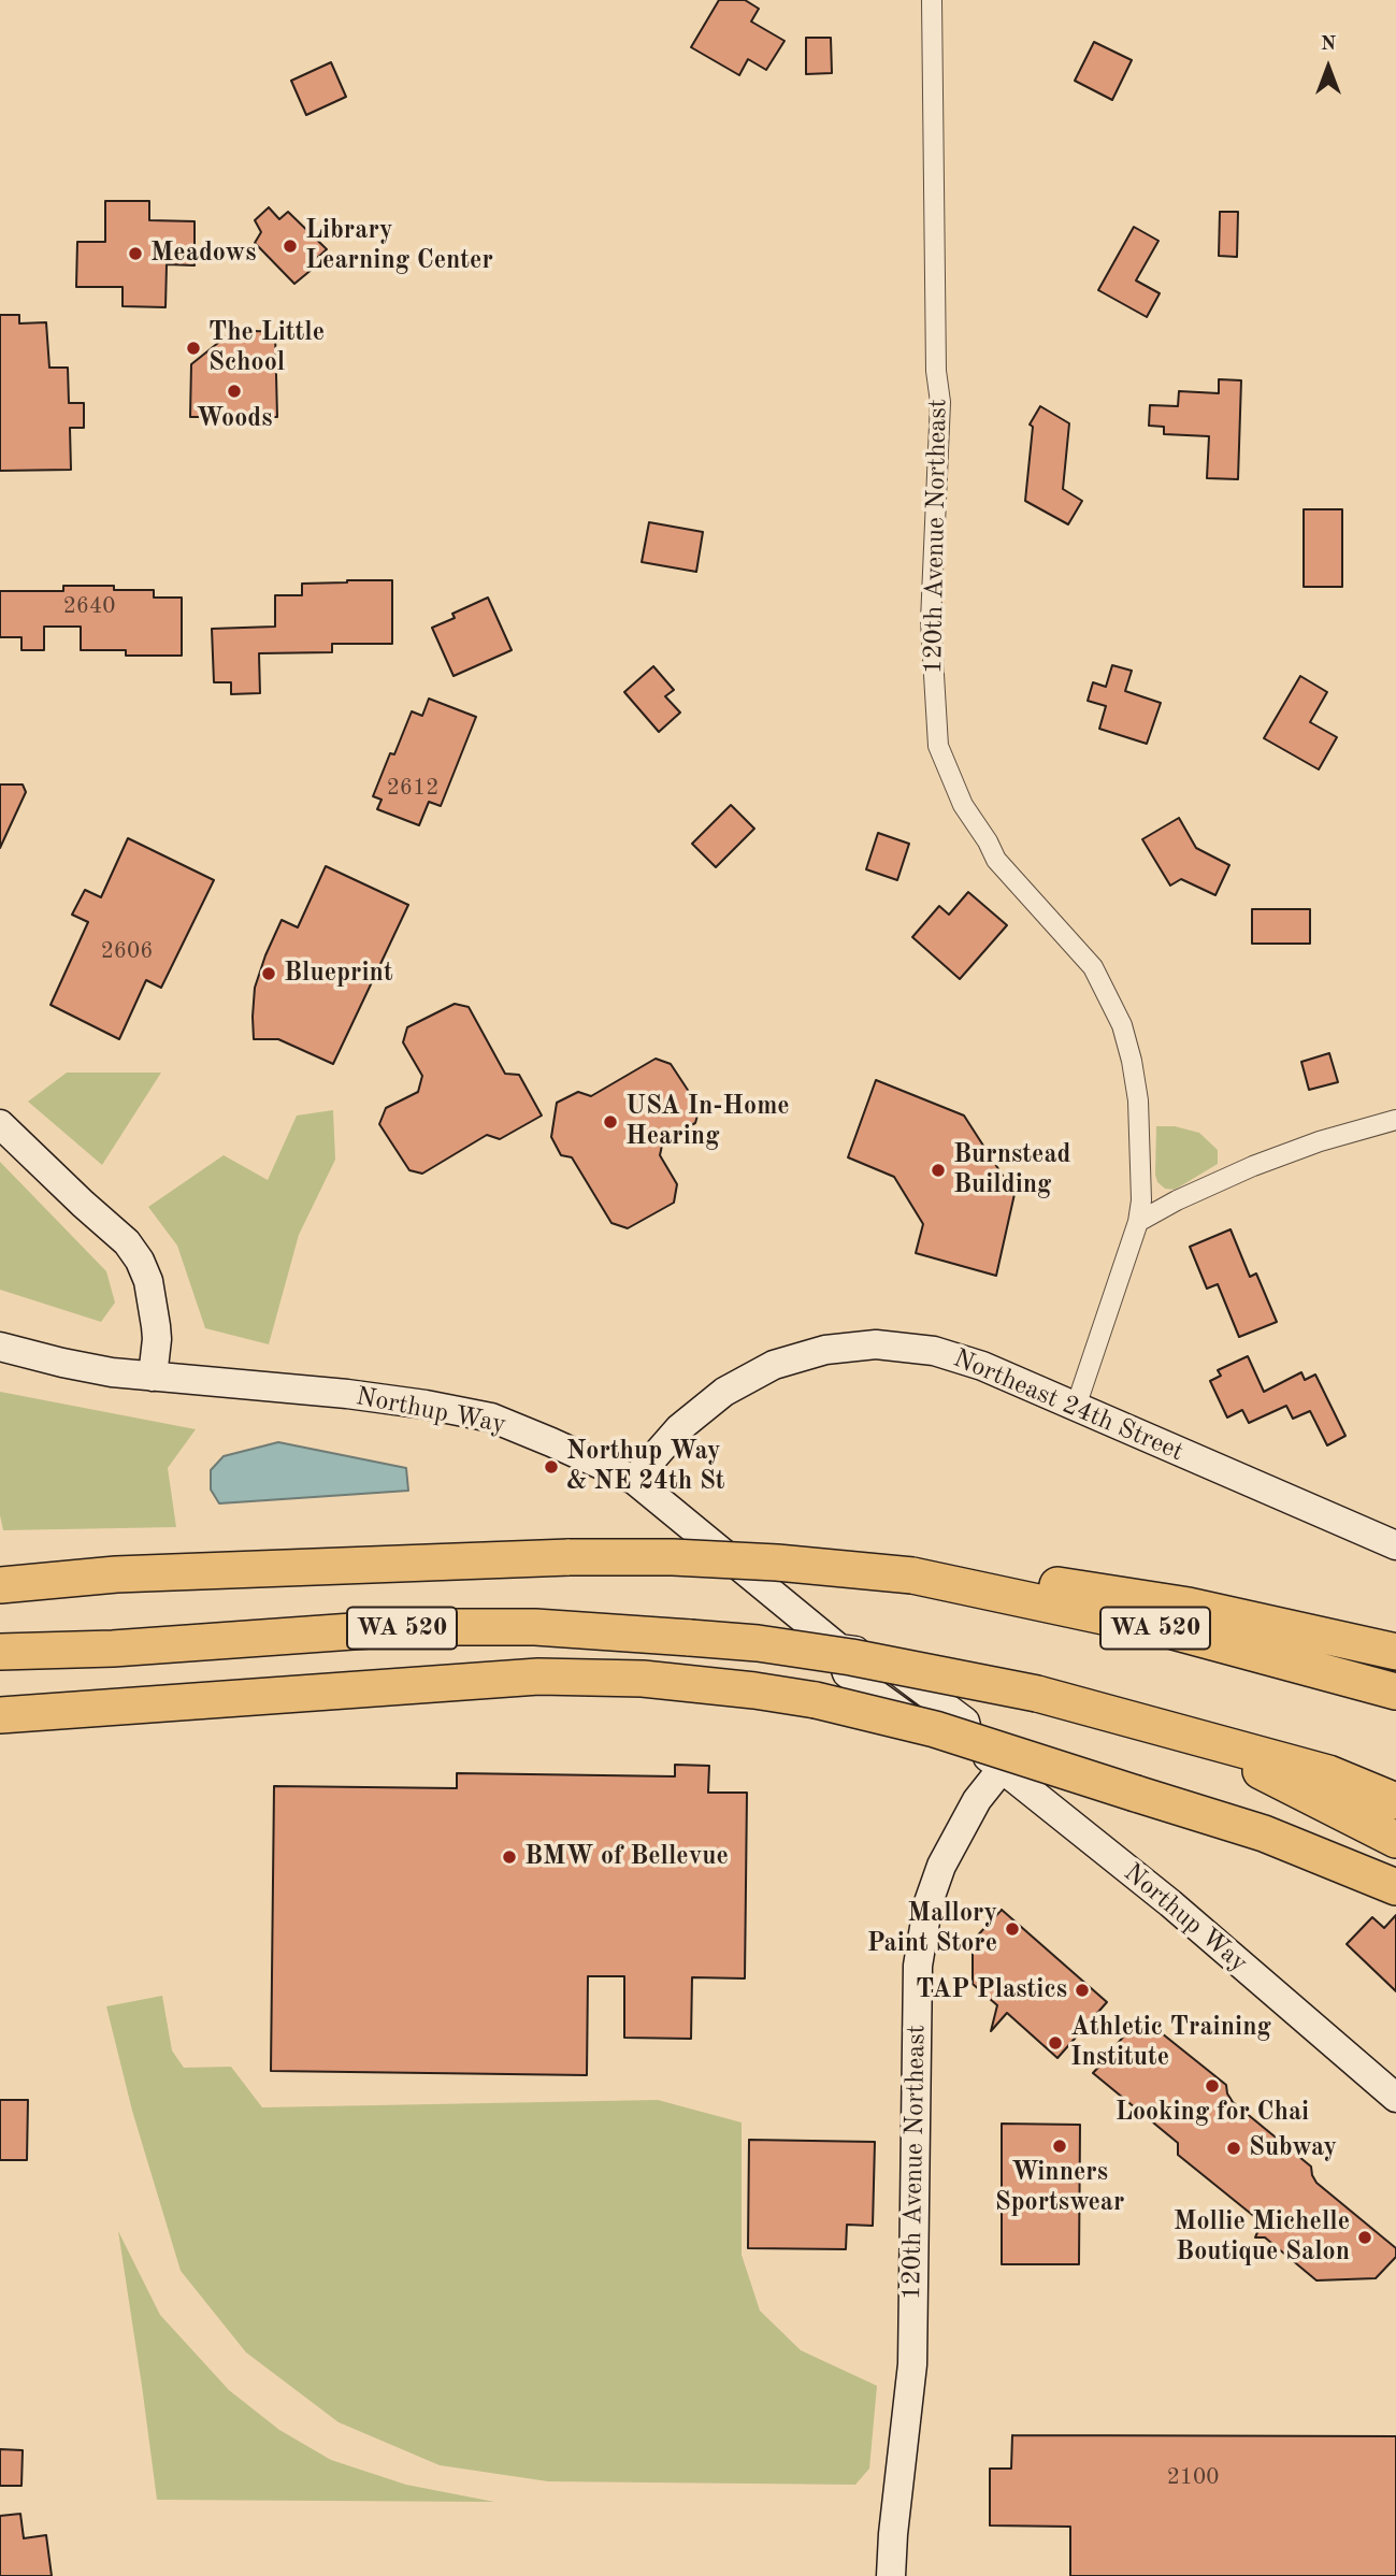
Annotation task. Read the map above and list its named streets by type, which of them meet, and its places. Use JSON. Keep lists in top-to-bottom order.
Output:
{
  "streets": {
    "highway": ["WA 520"],
    "street": ["120th Avenue Northeast", "Northeast 24th Street", "Northup Way"]
  },
  "crossings": [
    ["120th Avenue Northeast", "Northeast 24th Street"],
    ["120th Avenue Northeast", "Northup Way"],
    ["Northeast 24th Street", "Northup Way"]
  ],
  "places": [
    "Library Learning Center",
    "Meadows",
    "The Little School",
    "Woods",
    "Blueprint",
    "USA In-Home Hearing",
    "Burnstead Building",
    "Northup Way & NE 24th St",
    "BMW of Bellevue",
    "Mallory Paint Store",
    "TAP Plastics",
    "Athletic Training Institute",
    "Looking for Chai",
    "Winners Sportswear",
    "Subway",
    "Mollie Michelle Boutique Salon"
  ],
  "house_numbers": [
    "2640",
    "2612",
    "2606",
    "2100"
  ],
  "north": "top"
}
